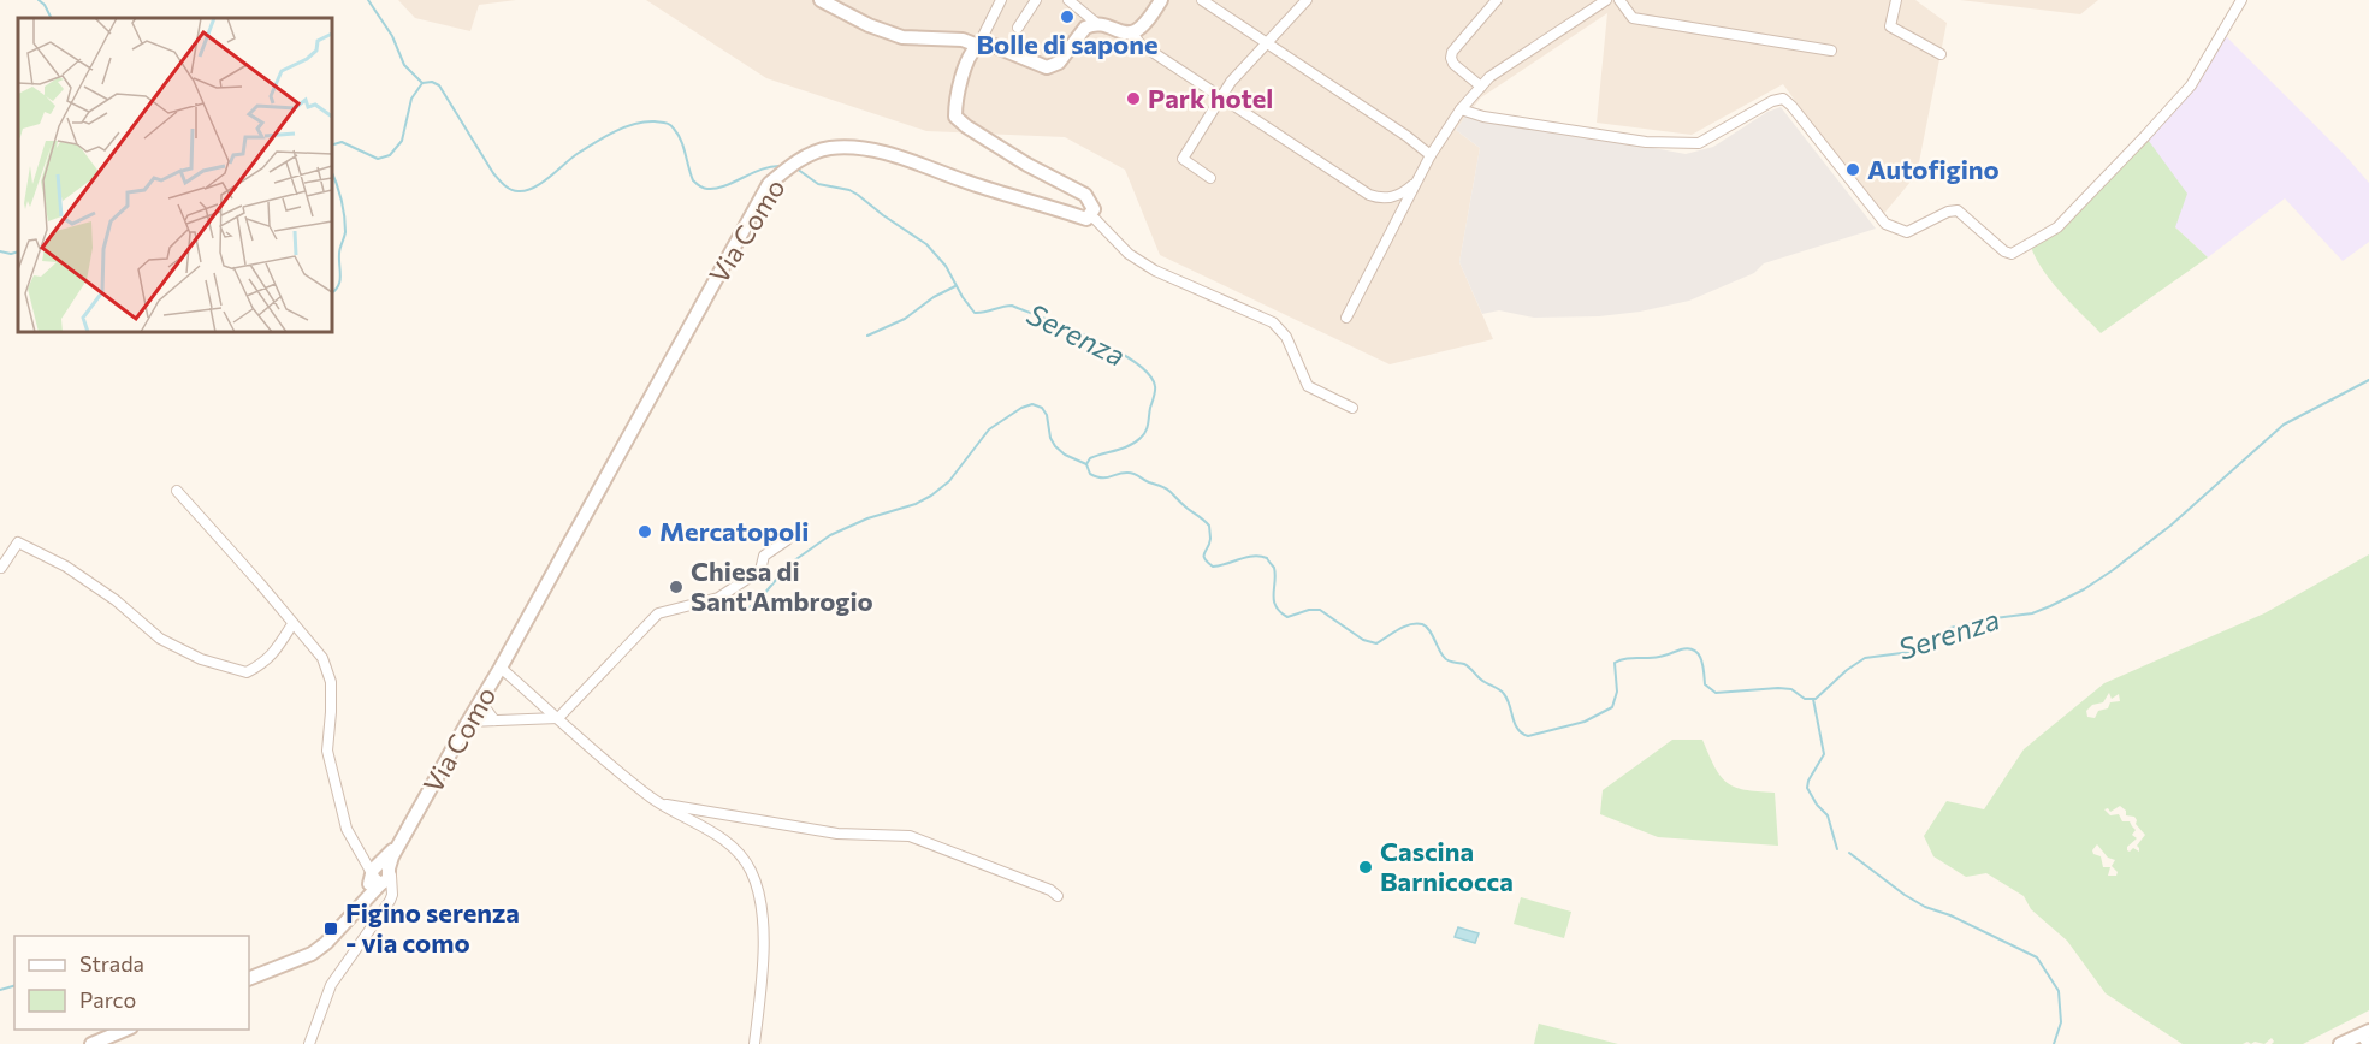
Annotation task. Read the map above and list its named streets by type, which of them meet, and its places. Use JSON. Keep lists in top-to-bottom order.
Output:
{
  "streets": {
    "street": ["Via Como"]
  },
  "water": ["Serenza"],
  "places": {
    "other": [
      "Bolle di sapone",
      "Park hotel",
      "Autofigino",
      "Mercatopoli",
      "Chiesa di Sant'Ambrogio",
      "Cascina Barnicocca"
    ],
    "transit": ["Figino serenza - via como"]
  },
  "legend": ["Strada", "Parco"]
}
